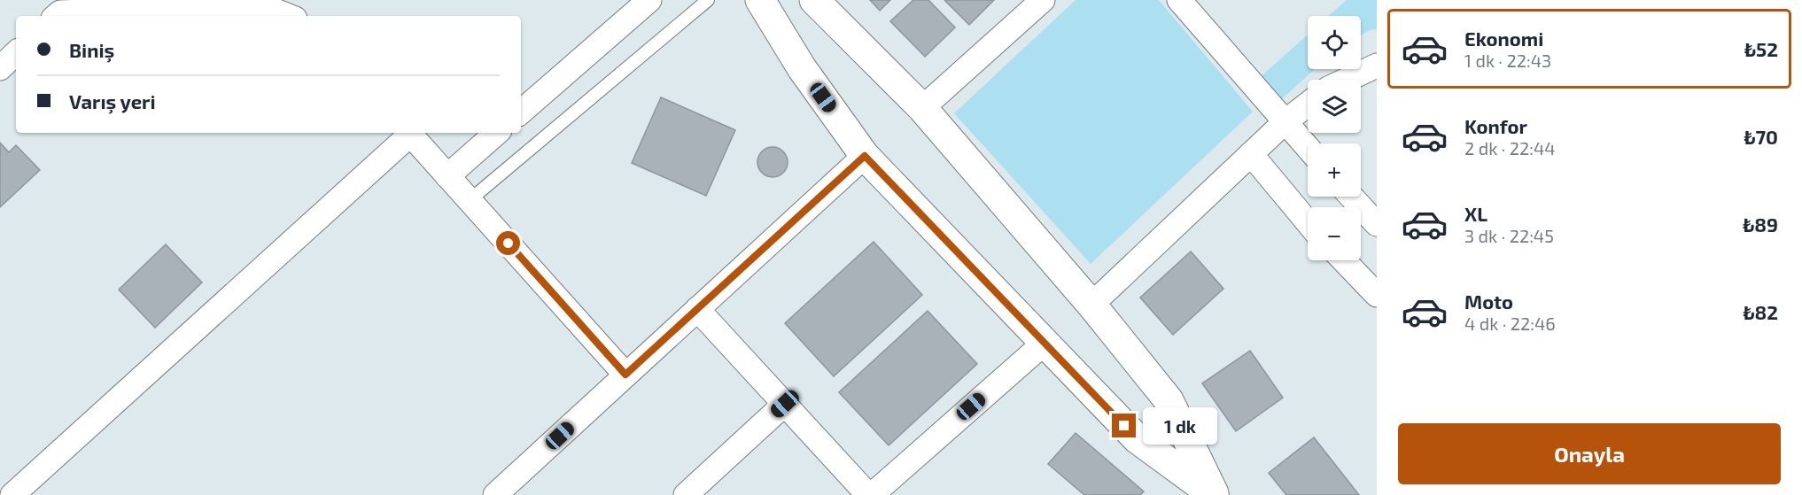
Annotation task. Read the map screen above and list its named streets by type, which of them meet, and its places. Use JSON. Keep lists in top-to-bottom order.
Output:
{
  "page": {
    "list": [
      {
        "name": "Ekonomi",
        "note": "1 dk · 22:43",
        "value": "₺52"
      },
      {
        "name": "Konfor",
        "note": "2 dk · 22:44",
        "value": "₺70"
      },
      {
        "name": "XL",
        "note": "3 dk · 22:45",
        "value": "₺89"
      },
      {
        "name": "Moto",
        "note": "4 dk · 22:46",
        "value": "₺82"
      }
    ],
    "map_buttons": ["+", "−"],
    "banner": ["Biniş", "Varış yeri"],
    "bubble": "1 dk",
    "buttons": "Onayla"
  }
}
